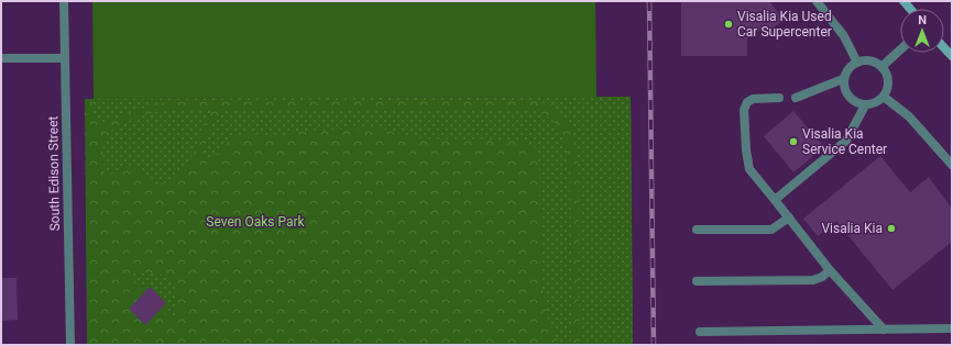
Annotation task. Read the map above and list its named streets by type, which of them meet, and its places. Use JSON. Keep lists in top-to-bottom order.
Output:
{
  "streets": {
    "street": ["South Edison Street"]
  },
  "parks": ["Seven Oaks Park"],
  "places": ["Visalia Kia Used Car Supercenter", "Visalia Kia Service Center", "Visalia Kia"],
  "north": "top"
}
